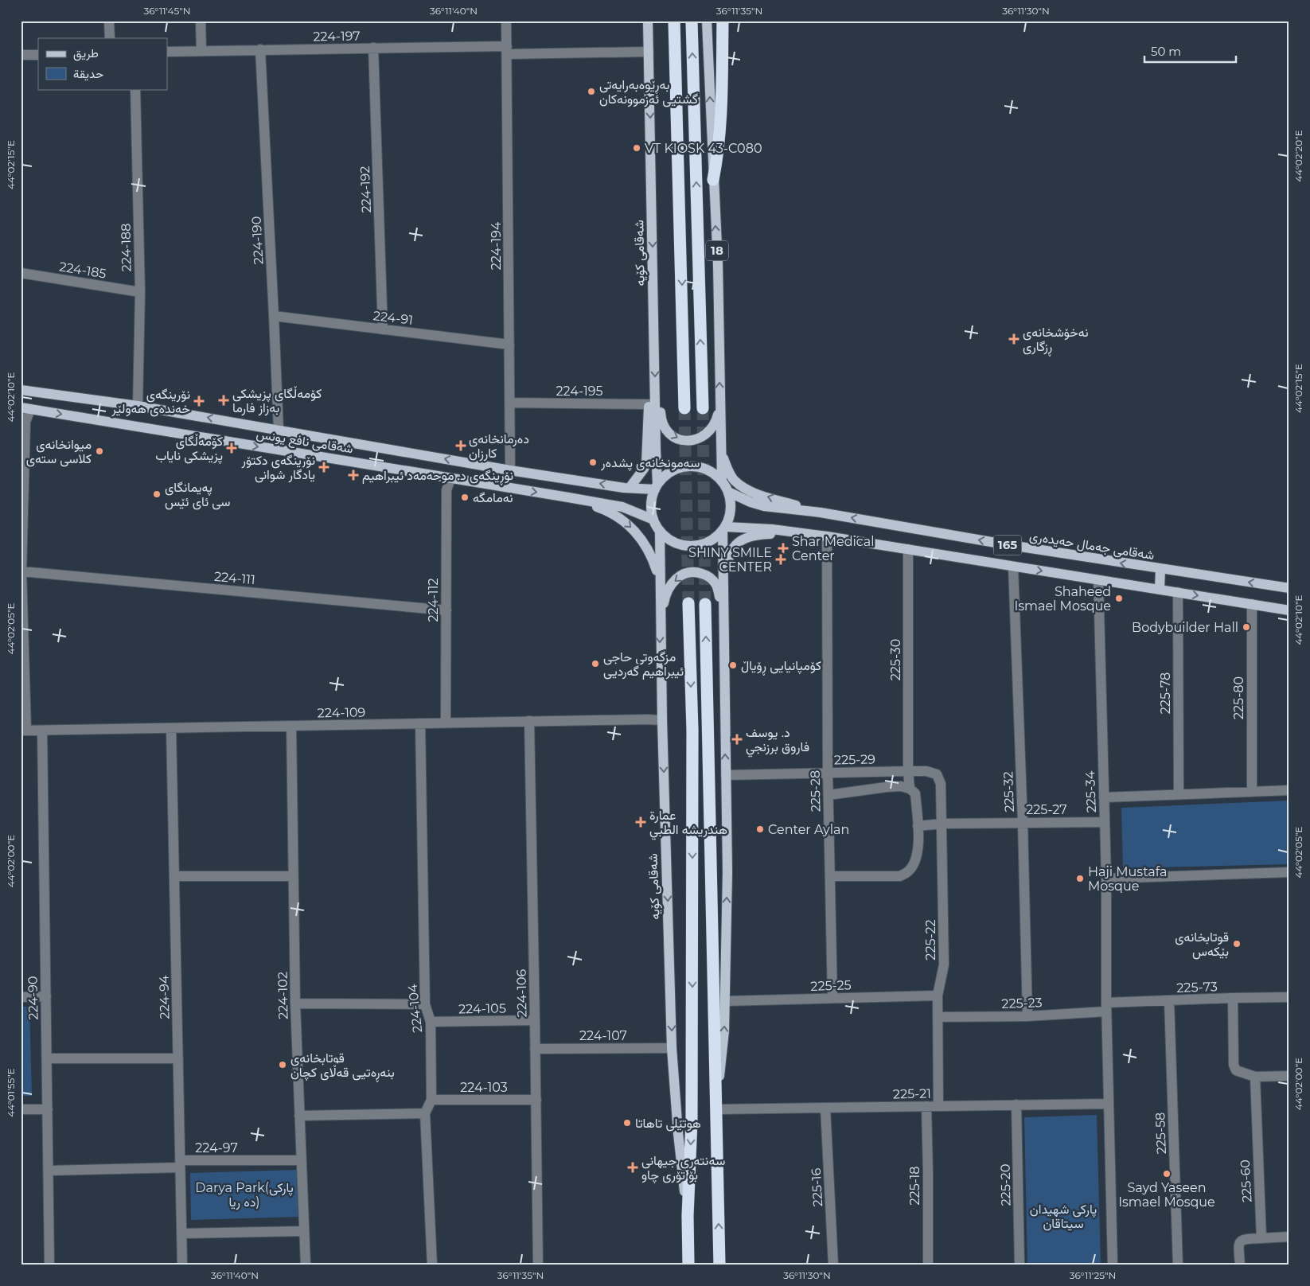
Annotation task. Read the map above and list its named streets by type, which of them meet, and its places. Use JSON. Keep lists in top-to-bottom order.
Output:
{
  "streets": {
    "highway": ["شەقامی کۆیە"],
    "main road": [
      "18",
      "شەقامی نافع یونس",
      "165",
      "شەقامی جەمال حەیدەری"
    ],
    "street": [
      "224-197",
      "224-192",
      "224-190",
      "224-194",
      "224-188",
      "224-185",
      "224-91",
      "224-195",
      "224-111",
      "224-112",
      "225-30",
      "225-78",
      "225-80",
      "224-109",
      "225-29",
      "225-28",
      "225-32",
      "225-34",
      "225-27",
      "225-22",
      "225-25",
      "225-73",
      "224-106",
      "224-102",
      "224-94",
      "224-90",
      "225-23",
      "224-104",
      "224-105",
      "224-107",
      "224-103",
      "225-21",
      "225-58",
      "224-97",
      "225-60",
      "225-20",
      "225-18",
      "225-16"
    ]
  },
  "crossings": [
    ["224-197", "224-192"],
    ["224-197", "224-190"],
    ["224-197", "224-194"],
    ["224-197", "شەقامی کۆیە"],
    ["224-192", "224-91"],
    ["224-190", "224-91"],
    ["224-190", "شەقامی نافع یونس"],
    ["224-194", "224-91"],
    ["224-194", "224-195"],
    ["224-194", "شەقامی نافع یونس"],
    ["224-188", "224-185"],
    ["224-188", "شەقامی نافع یونس"],
    ["18", "شەقامی کۆیە"],
    ["18", "شەقامی نافع یونس"],
    ["18", "165"],
    ["18", "شەقامی جەمال حەیدەری"],
    ["شەقامی کۆیە", "شەقامی نافع یونس"],
    ["شەقامی کۆیە", "165"],
    ["شەقامی کۆیە", "شەقامی جەمال حەیدەری"],
    ["شەقامی کۆیە", "224-109"],
    ["شەقامی کۆیە", "224-107"],
    ["شەقامی نافع یونس", "165"],
    ["شەقامی نافع یونس", "شەقامی جەمال حەیدەری"],
    ["شەقامی نافع یونس", "224-112"],
    ["165", "شەقامی جەمال حەیدەری"],
    ["165", "225-30"],
    ["165", "225-78"],
    ["165", "225-80"],
    ["165", "225-28"],
    ["165", "225-32"],
    ["165", "225-34"],
    ["224-111", "224-112"],
    ["224-112", "224-109"],
    ["225-30", "225-29"],
    ["225-30", "225-28"],
    ["225-30", "225-27"],
    ["224-109", "224-106"],
    ["224-109", "224-102"],
    ["224-109", "224-94"],
    ["224-109", "224-90"],
    ["224-109", "224-104"],
    ["225-29", "225-28"],
    ["225-29", "225-22"],
    ["225-28", "225-25"],
    ["225-32", "225-27"],
    ["225-32", "225-23"],
    ["225-34", "225-27"],
    ["225-34", "225-73"],
    ["225-34", "225-23"],
    ["225-34", "225-21"],
    ["225-27", "225-22"],
    ["225-22", "225-25"],
    ["225-22", "225-23"],
    ["225-22", "225-21"],
    ["225-73", "225-23"],
    ["225-73", "225-58"],
    ["224-106", "224-105"],
    ["224-106", "224-107"],
    ["224-106", "224-103"],
    ["224-102", "224-97"],
    ["224-94", "224-97"],
    ["224-90", "224-97"],
    ["224-104", "224-105"],
    ["224-104", "224-103"],
    ["225-21", "225-20"],
    ["225-21", "225-18"],
    ["225-21", "225-16"]
  ],
  "parks": ["Darya Park(پارکی ده ریا)", "پارکی شهیدان سیتاقان"],
  "places": {
    "other": [
      "بەڕێوەبەرایەتی گشتیی ئەزموونەکان",
      "VT KIOSK 43-C080",
      "میوانخانەی کلاسی ستەی",
      "سەمونخانەی پشدەر",
      "پەیمانگای سی ئای ئێس",
      "نەمامگە",
      "Shaheed Ismael Mosque",
      "Bodybuilder Hall",
      "مزگەوتی حاجی ئیبراهیم گەردیی",
      "کۆمپانیایی ڕۆیاڵ",
      "Center Aylan",
      "Haji Mustafa Mosque",
      "قوتابخانەی بێكه‌س",
      "قوتابخانەی بنەڕەتیی قەڵای کچان",
      "هوتێلی تاهاتا",
      "Sayd Yaseen Ismael Mosque"
    ],
    "health": [
      "نەخۆشخانەی ڕزگاری",
      "کۆمەڵگای پزیشکی بەزاز فارما",
      "نۆرینگەی خەندەی هەولێر",
      "دەرمانخانەی کارزان",
      "کۆمەڵگای پزیشکی نایاب",
      "نۆرینگەی دکتۆر یادگار شوانی",
      "نۆڕینگەی د. موحەمەد ئیبراهیم",
      "Shar Medical Center",
      "SHINY SMILE CENTER",
      "د. يوسف فاروق برزنجي",
      "عمارة هندريشه الطبي",
      "سەنتەری جیهانی بۆ تۆری چاو"
    ]
  },
  "legend": ["طريق", "حديقة"],
  "scale_bar": "50 m",
  "coordinates": [
    "36°11'45\"N",
    "36°11'40\"N",
    "36°11'35\"N",
    "36°11'30\"N",
    "44°02'20\"E",
    "44°02'15\"E",
    "44°02'10\"E",
    "44°02'05\"E",
    "44°02'00\"E",
    "44°01'55\"E",
    "36°11'25\"N"
  ]
}
